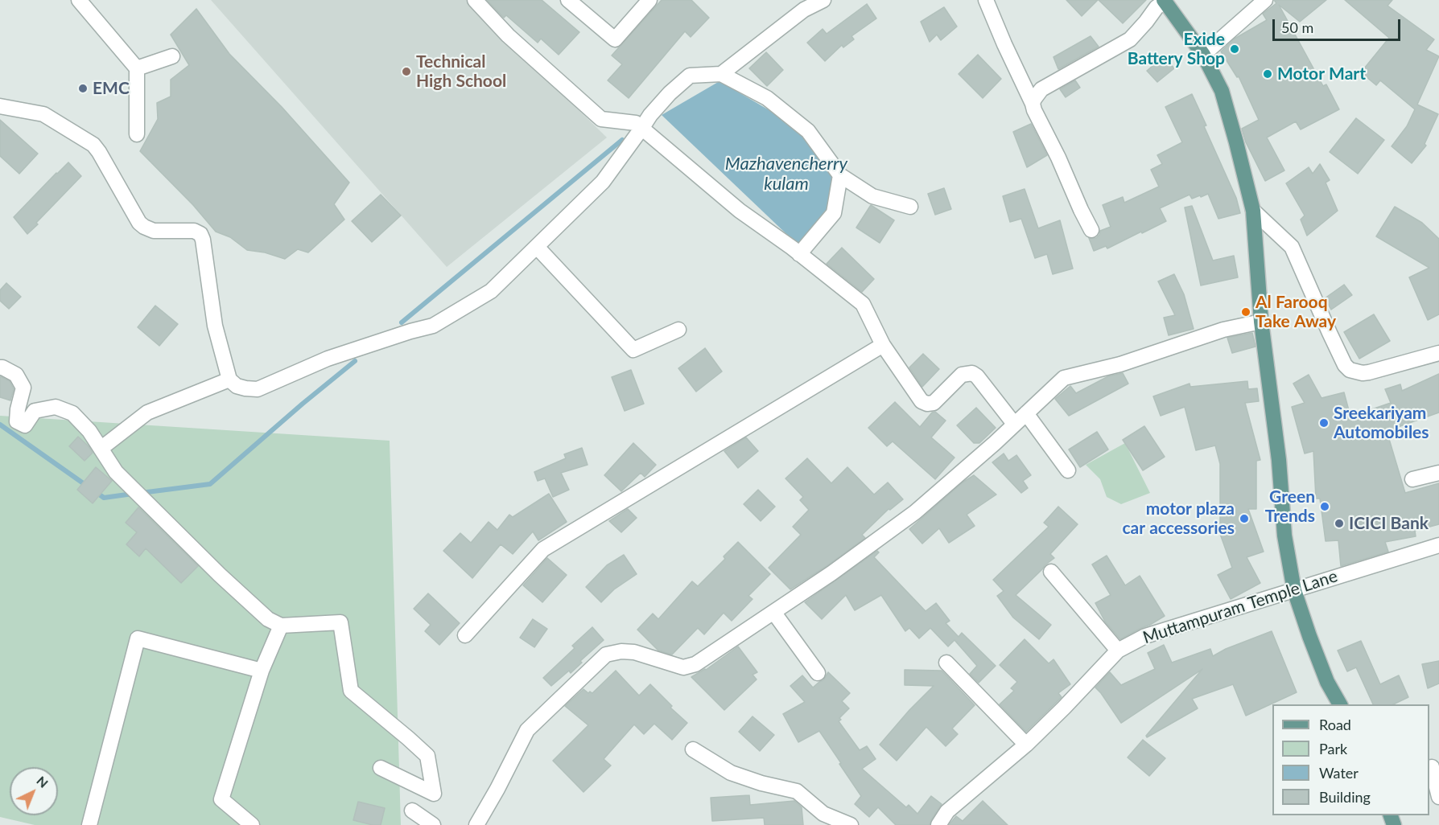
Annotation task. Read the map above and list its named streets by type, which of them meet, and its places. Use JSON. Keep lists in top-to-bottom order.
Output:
{
  "streets": {
    "street": ["Muttampuram Temple Lane"]
  },
  "water": ["Mazhavencherry kulam"],
  "places": [
    "Exide Battery Shop",
    "Technical High School",
    "Motor Mart",
    "EMC",
    "Al Farooq Take Away",
    "Sreekariyam Automobiles",
    "Green Trends",
    "motor plaza car accessories",
    "ICICI Bank"
  ],
  "legend": [
    "Road",
    "Park",
    "Water",
    "Building"
  ],
  "scale_bar": "50 m",
  "north": "top right"
}
